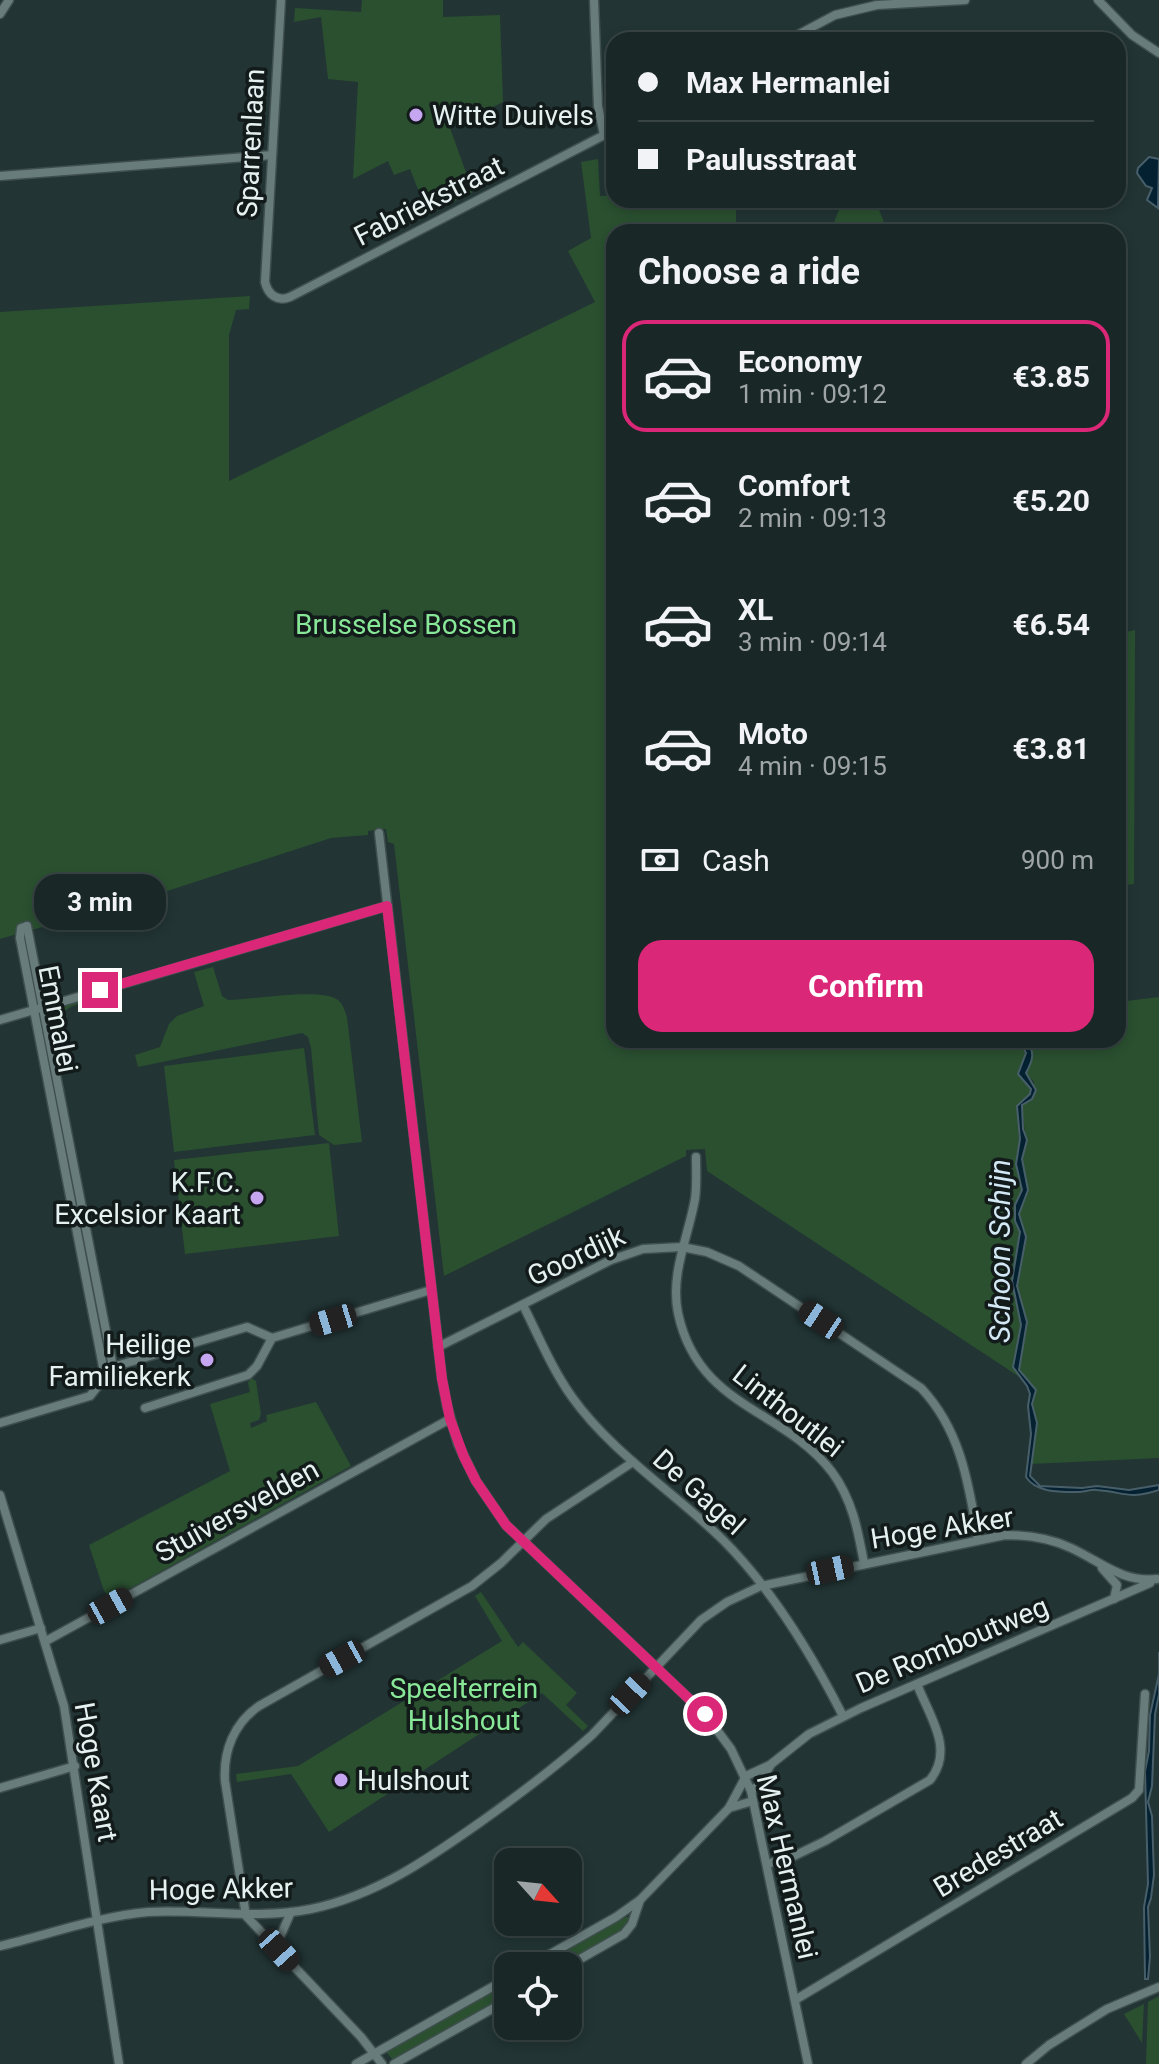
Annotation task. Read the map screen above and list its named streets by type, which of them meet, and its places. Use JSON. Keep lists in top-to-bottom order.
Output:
{
  "streets": {
    "street": [
      "Sparrenlaan",
      "Fabriekstraat",
      "Emmalei",
      "Goordijk",
      "Linthoutlei",
      "De Gagel",
      "Stuiversvelden",
      "Hoge Akker",
      "De Romboutweg",
      "Hoge Kaart",
      "Bredestraat",
      "Max Hermanlei"
    ]
  },
  "crossings": [
    ["Sparrenlaan", "Fabriekstraat"],
    ["Goordijk", "Linthoutlei"],
    ["Goordijk", "De Gagel"],
    ["Goordijk", "Hoge Akker"],
    ["Goordijk", "Max Hermanlei"],
    ["Linthoutlei", "Hoge Akker"],
    ["De Gagel", "Hoge Akker"],
    ["De Gagel", "De Romboutweg"],
    ["Stuiversvelden", "Hoge Kaart"],
    ["Stuiversvelden", "Max Hermanlei"],
    ["Hoge Akker", "De Romboutweg"],
    ["Hoge Akker", "Hoge Kaart"],
    ["Hoge Akker", "Max Hermanlei"],
    ["De Romboutweg", "Max Hermanlei"],
    ["Bredestraat", "Max Hermanlei"]
  ],
  "water": ["Schoon Schijn"],
  "parks": ["Brusselse Bossen", "Speelterrein Hulshout"],
  "places": [
    "Witte Duivels",
    "K.F.C. Excelsior Kaart",
    "Heilige Familiekerk",
    "Hulshout"
  ],
  "north": "bottom right",
  "page": {
    "banner": ["Max Hermanlei", "Paulusstraat"],
    "heading": "Choose a ride",
    "list": [
      {
        "name": "Economy",
        "note": "1 min · 09:12",
        "value": "€3.85"
      },
      {
        "name": "Comfort",
        "note": "2 min · 09:13",
        "value": "€5.20"
      },
      {
        "name": "XL",
        "note": "3 min · 09:14",
        "value": "€6.54"
      },
      {
        "name": "Moto",
        "note": "4 min · 09:15",
        "value": "€3.81"
      }
    ],
    "pay": ["Cash", "900 m"],
    "bubble": "3 min",
    "buttons": "Confirm"
  }
}
